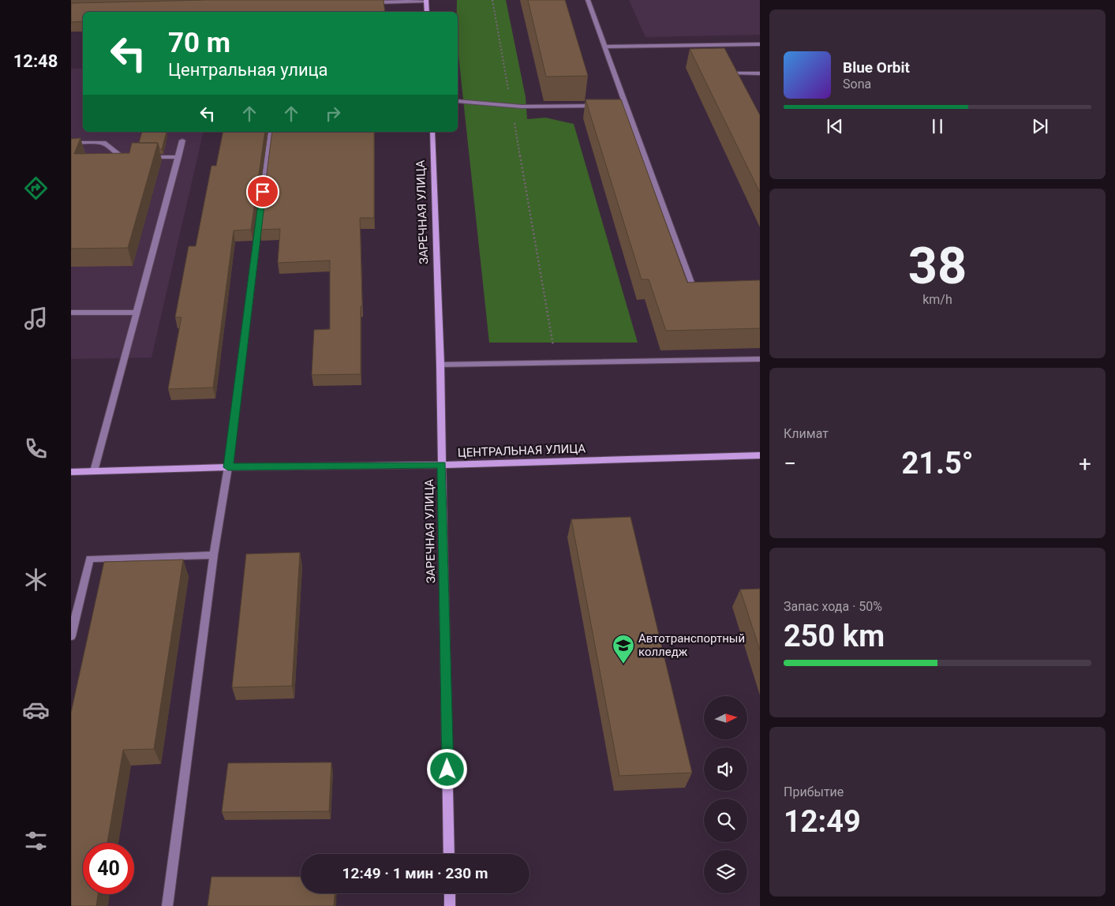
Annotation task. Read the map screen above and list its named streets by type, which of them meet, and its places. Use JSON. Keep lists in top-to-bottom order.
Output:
{
  "streets": {
    "street": ["ЗАРЕЧНАЯ УЛИЦА", "ЦЕНТРАЛЬНАЯ УЛИЦА"]
  },
  "crossings": [
    ["ЗАРЕЧНАЯ УЛИЦА", "ЦЕНТРАЛЬНАЯ УЛИЦА"]
  ],
  "places": {
    "school or university": ["Автотранспортный колледж"]
  },
  "north": "right",
  "page": {
    "tabs": "12:48",
    "turn": ["70 m", "Центральная улица"],
    "song": ["Blue Orbit", "Sona"],
    "tile": [
      ["38", "km/h"],
      "Климат",
      ["Запас хода · 50%", "250 km"],
      ["Прибытие", "12:49"]
    ],
    "heat": ["−", "21.5°", "+"],
    "limit": "40",
    "trip": "12:49 · 1 мин · 230 m"
  }
}
